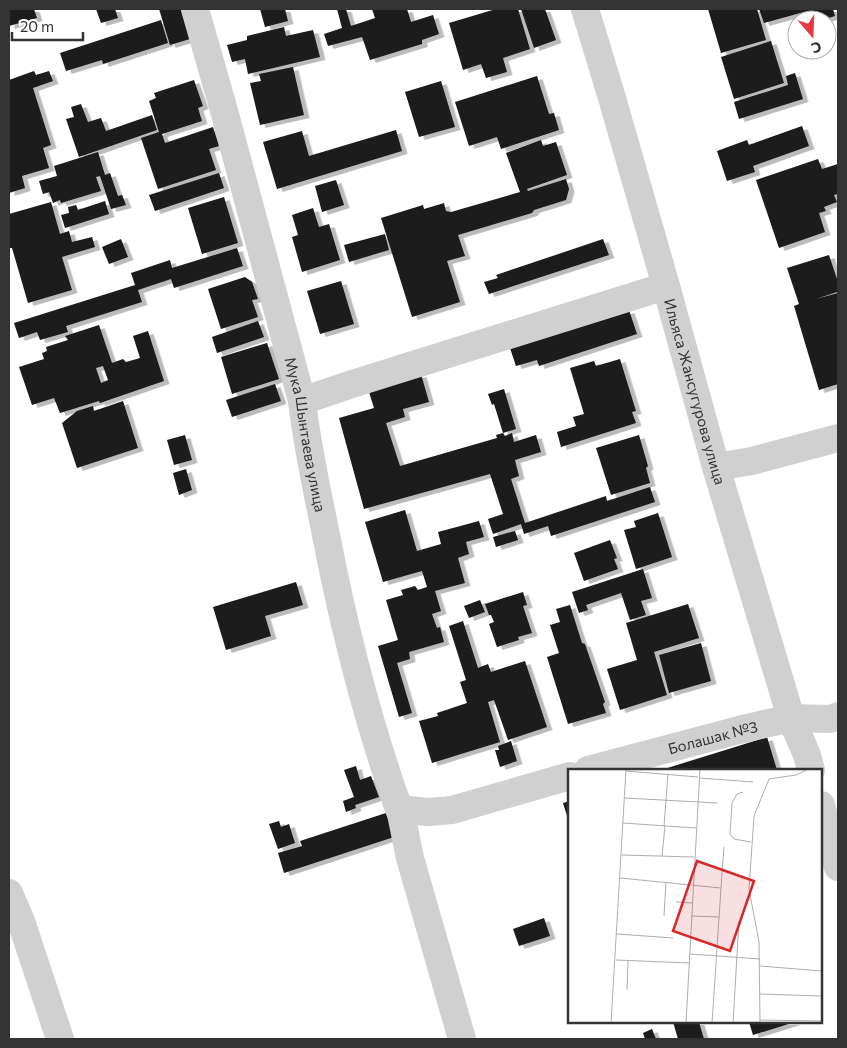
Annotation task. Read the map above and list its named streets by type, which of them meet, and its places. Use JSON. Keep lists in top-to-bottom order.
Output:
{
  "streets": {
    "street": ["Ильяса Жансугурова улица", "Мука Шынтаева улица", "Болашак №3"]
  },
  "crossings": [
    ["Ильяса Жансугурова улица", "Болашак №3"]
  ],
  "scale_bar": "20 m",
  "north": "bottom"
}
